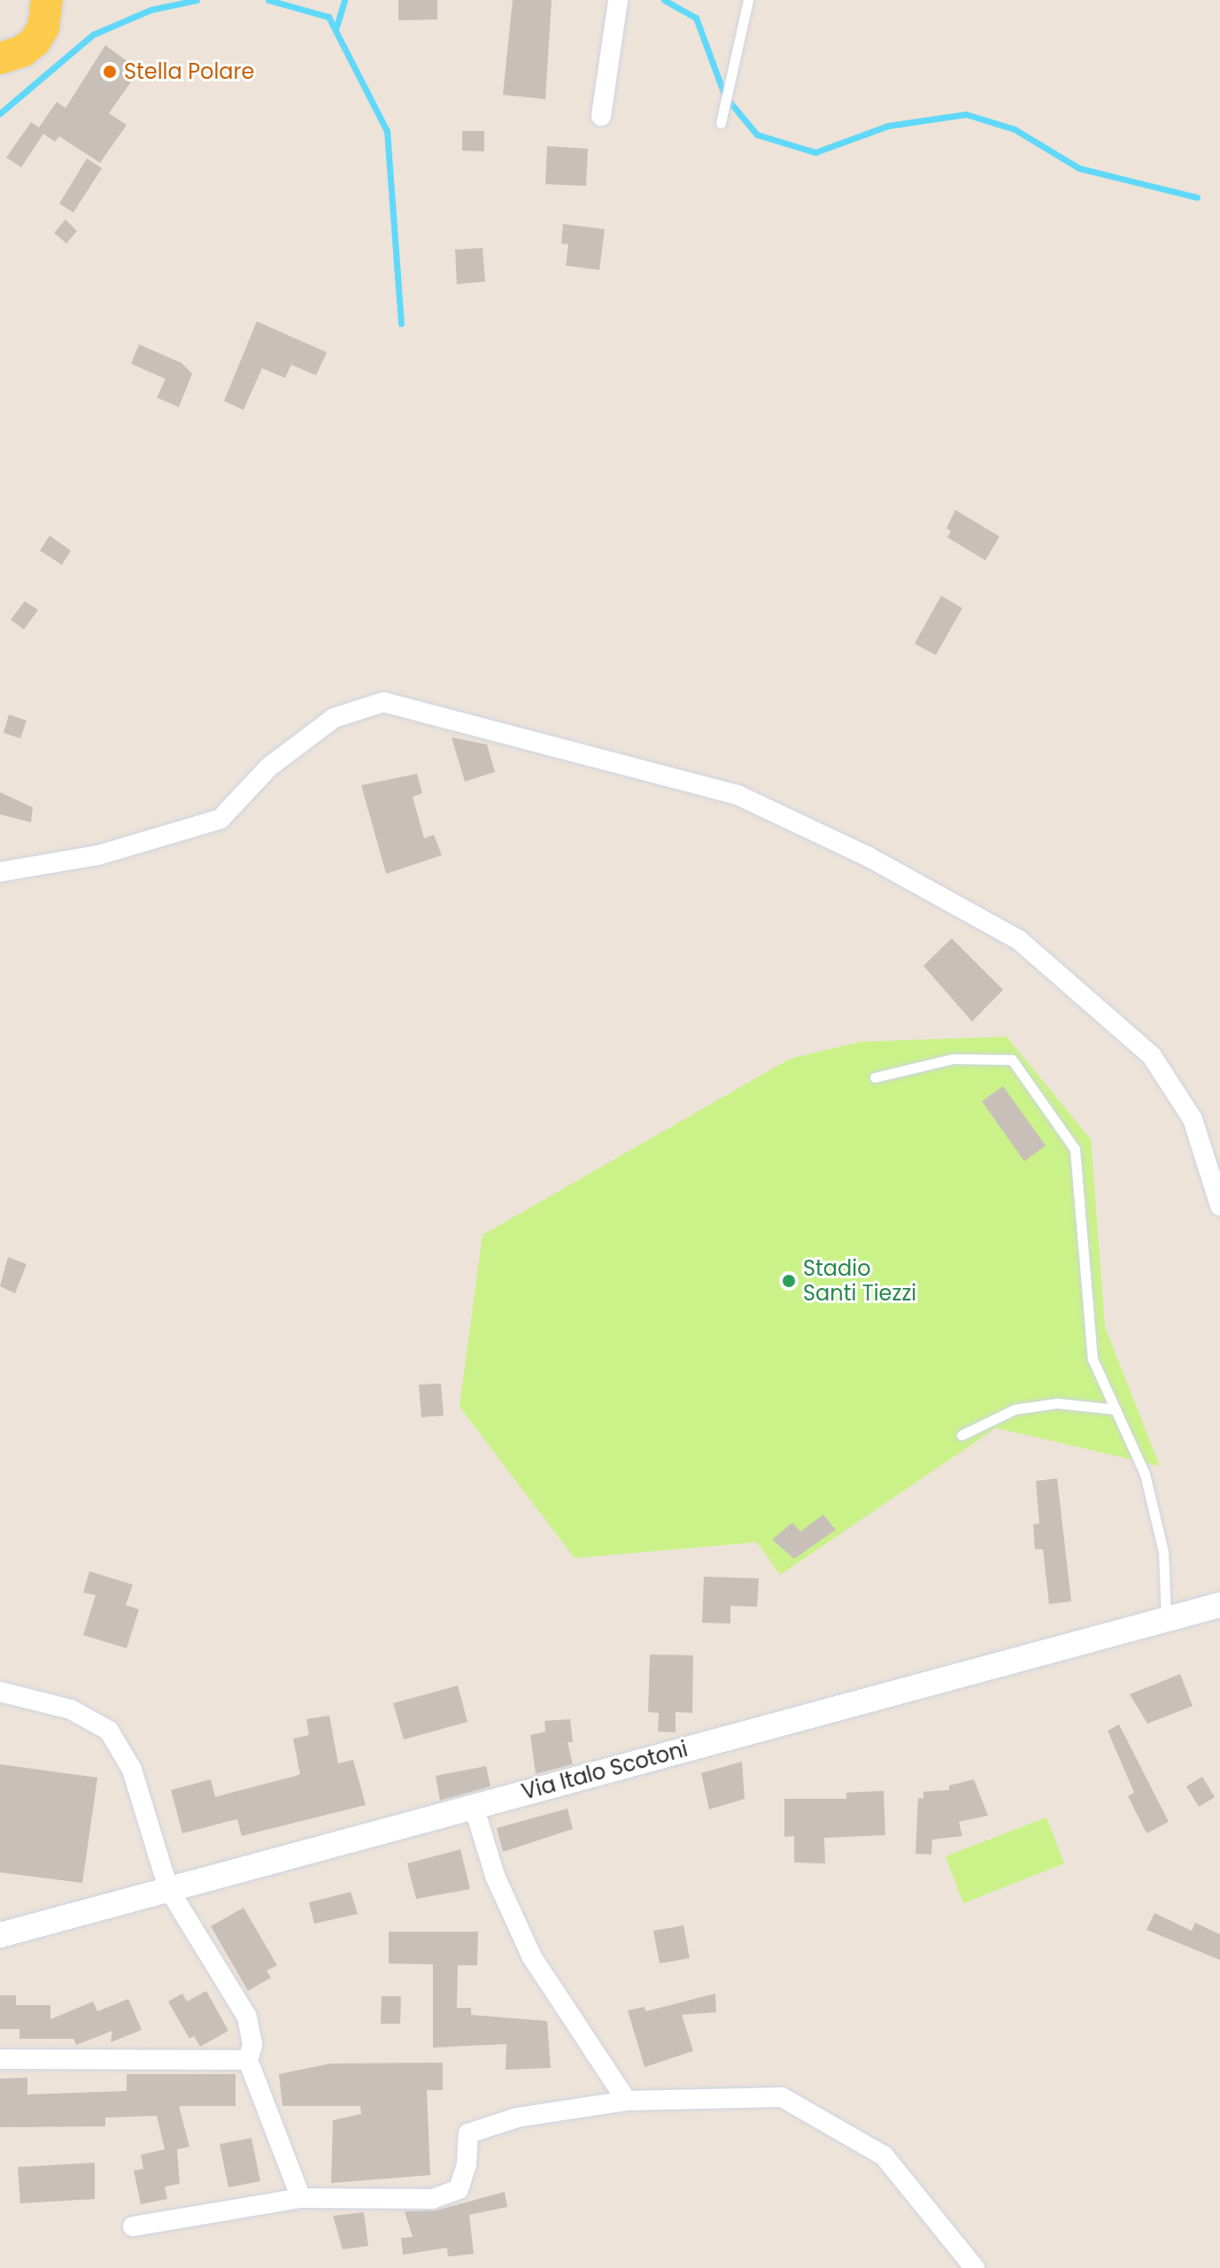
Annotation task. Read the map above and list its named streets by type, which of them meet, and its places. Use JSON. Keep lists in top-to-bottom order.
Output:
{
  "streets": {
    "street": ["Via Italo Scotoni"]
  },
  "places": ["Stella Polare", "Stadio Santi Tiezzi"]
}
